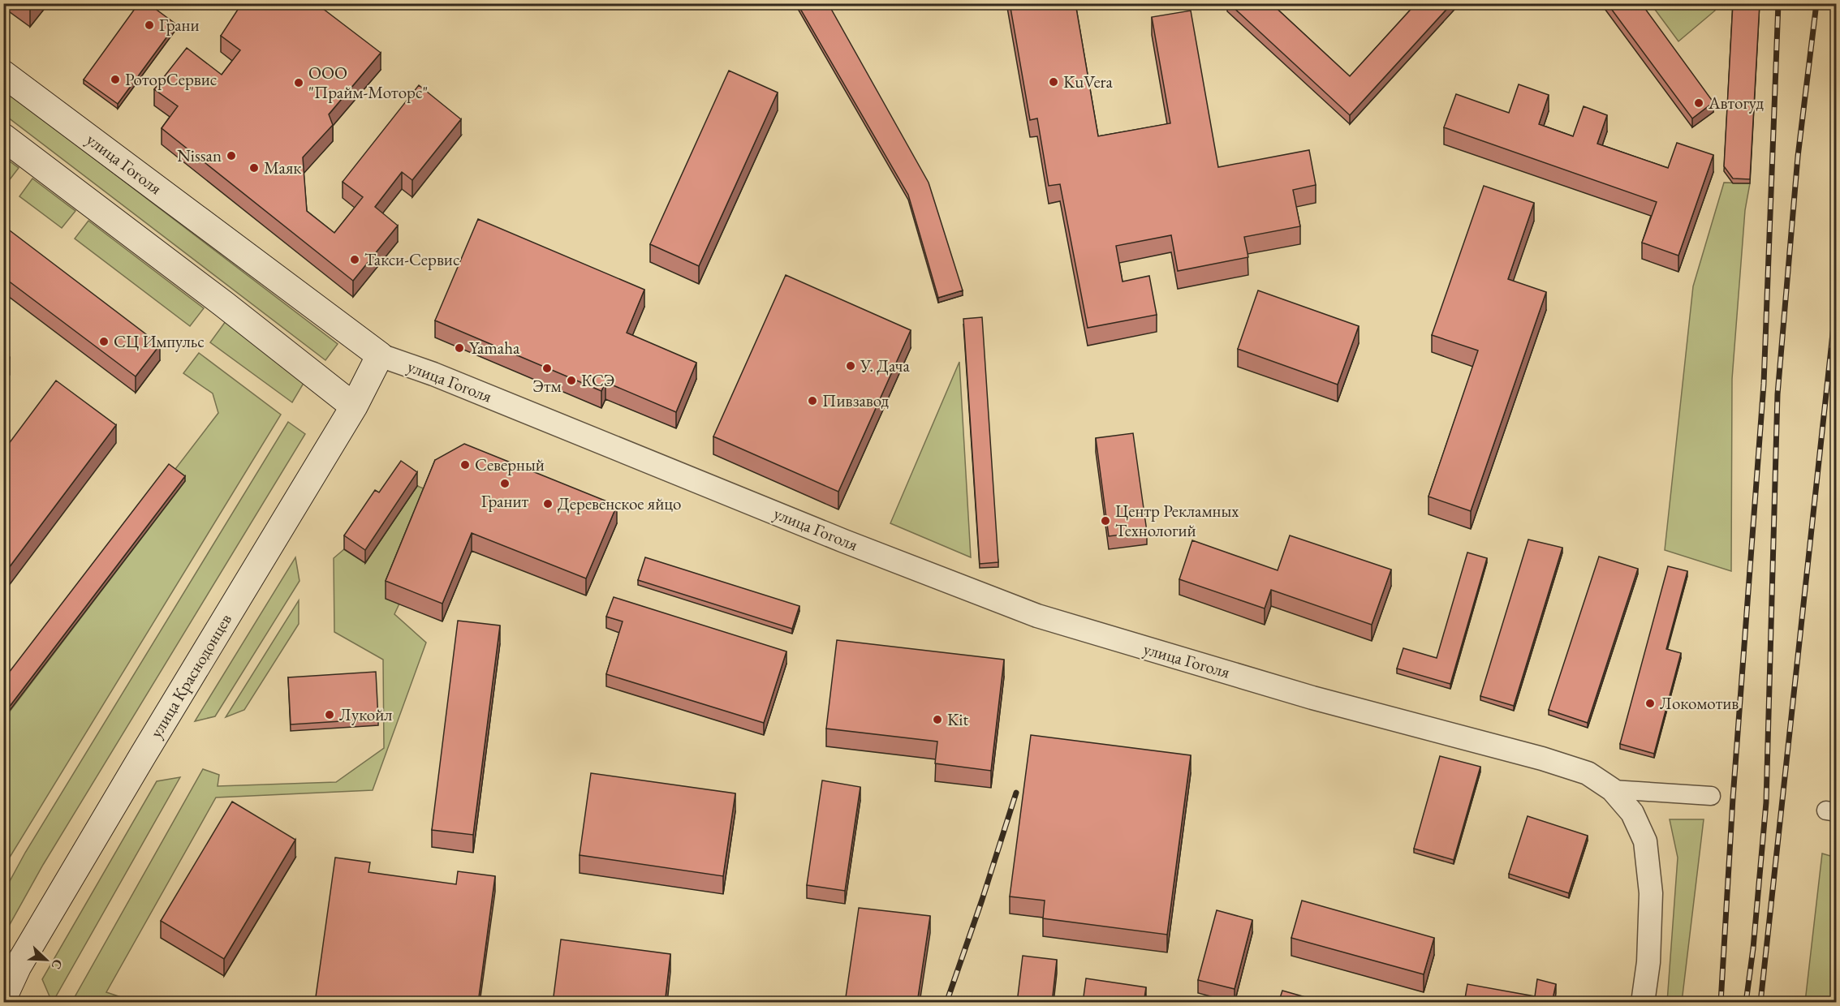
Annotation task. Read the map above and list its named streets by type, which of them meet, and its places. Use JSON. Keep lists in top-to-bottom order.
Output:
{
  "streets": {
    "main road": ["улица Гоголя", "улица Краснодонцев"]
  },
  "crossings": [
    ["улица Гоголя", "улица Краснодонцев"]
  ],
  "places": [
    "Грани",
    "РоторСервис",
    "KuVera",
    "ООО \"Прайм-Моторс\"",
    "Автогуд",
    "Nissan",
    "Маяк",
    "Такси-Сервис",
    "СЦ Импульс",
    "Yamaha",
    "У. Дача",
    "Этм",
    "КСЭ",
    "Пивзавод",
    "Северный",
    "Гранит",
    "Деревенское яйцо",
    "Центр Рекламных Технологий",
    "Локомотив",
    "Лукойл",
    "Kit"
  ],
  "north": "bottom right"
}
